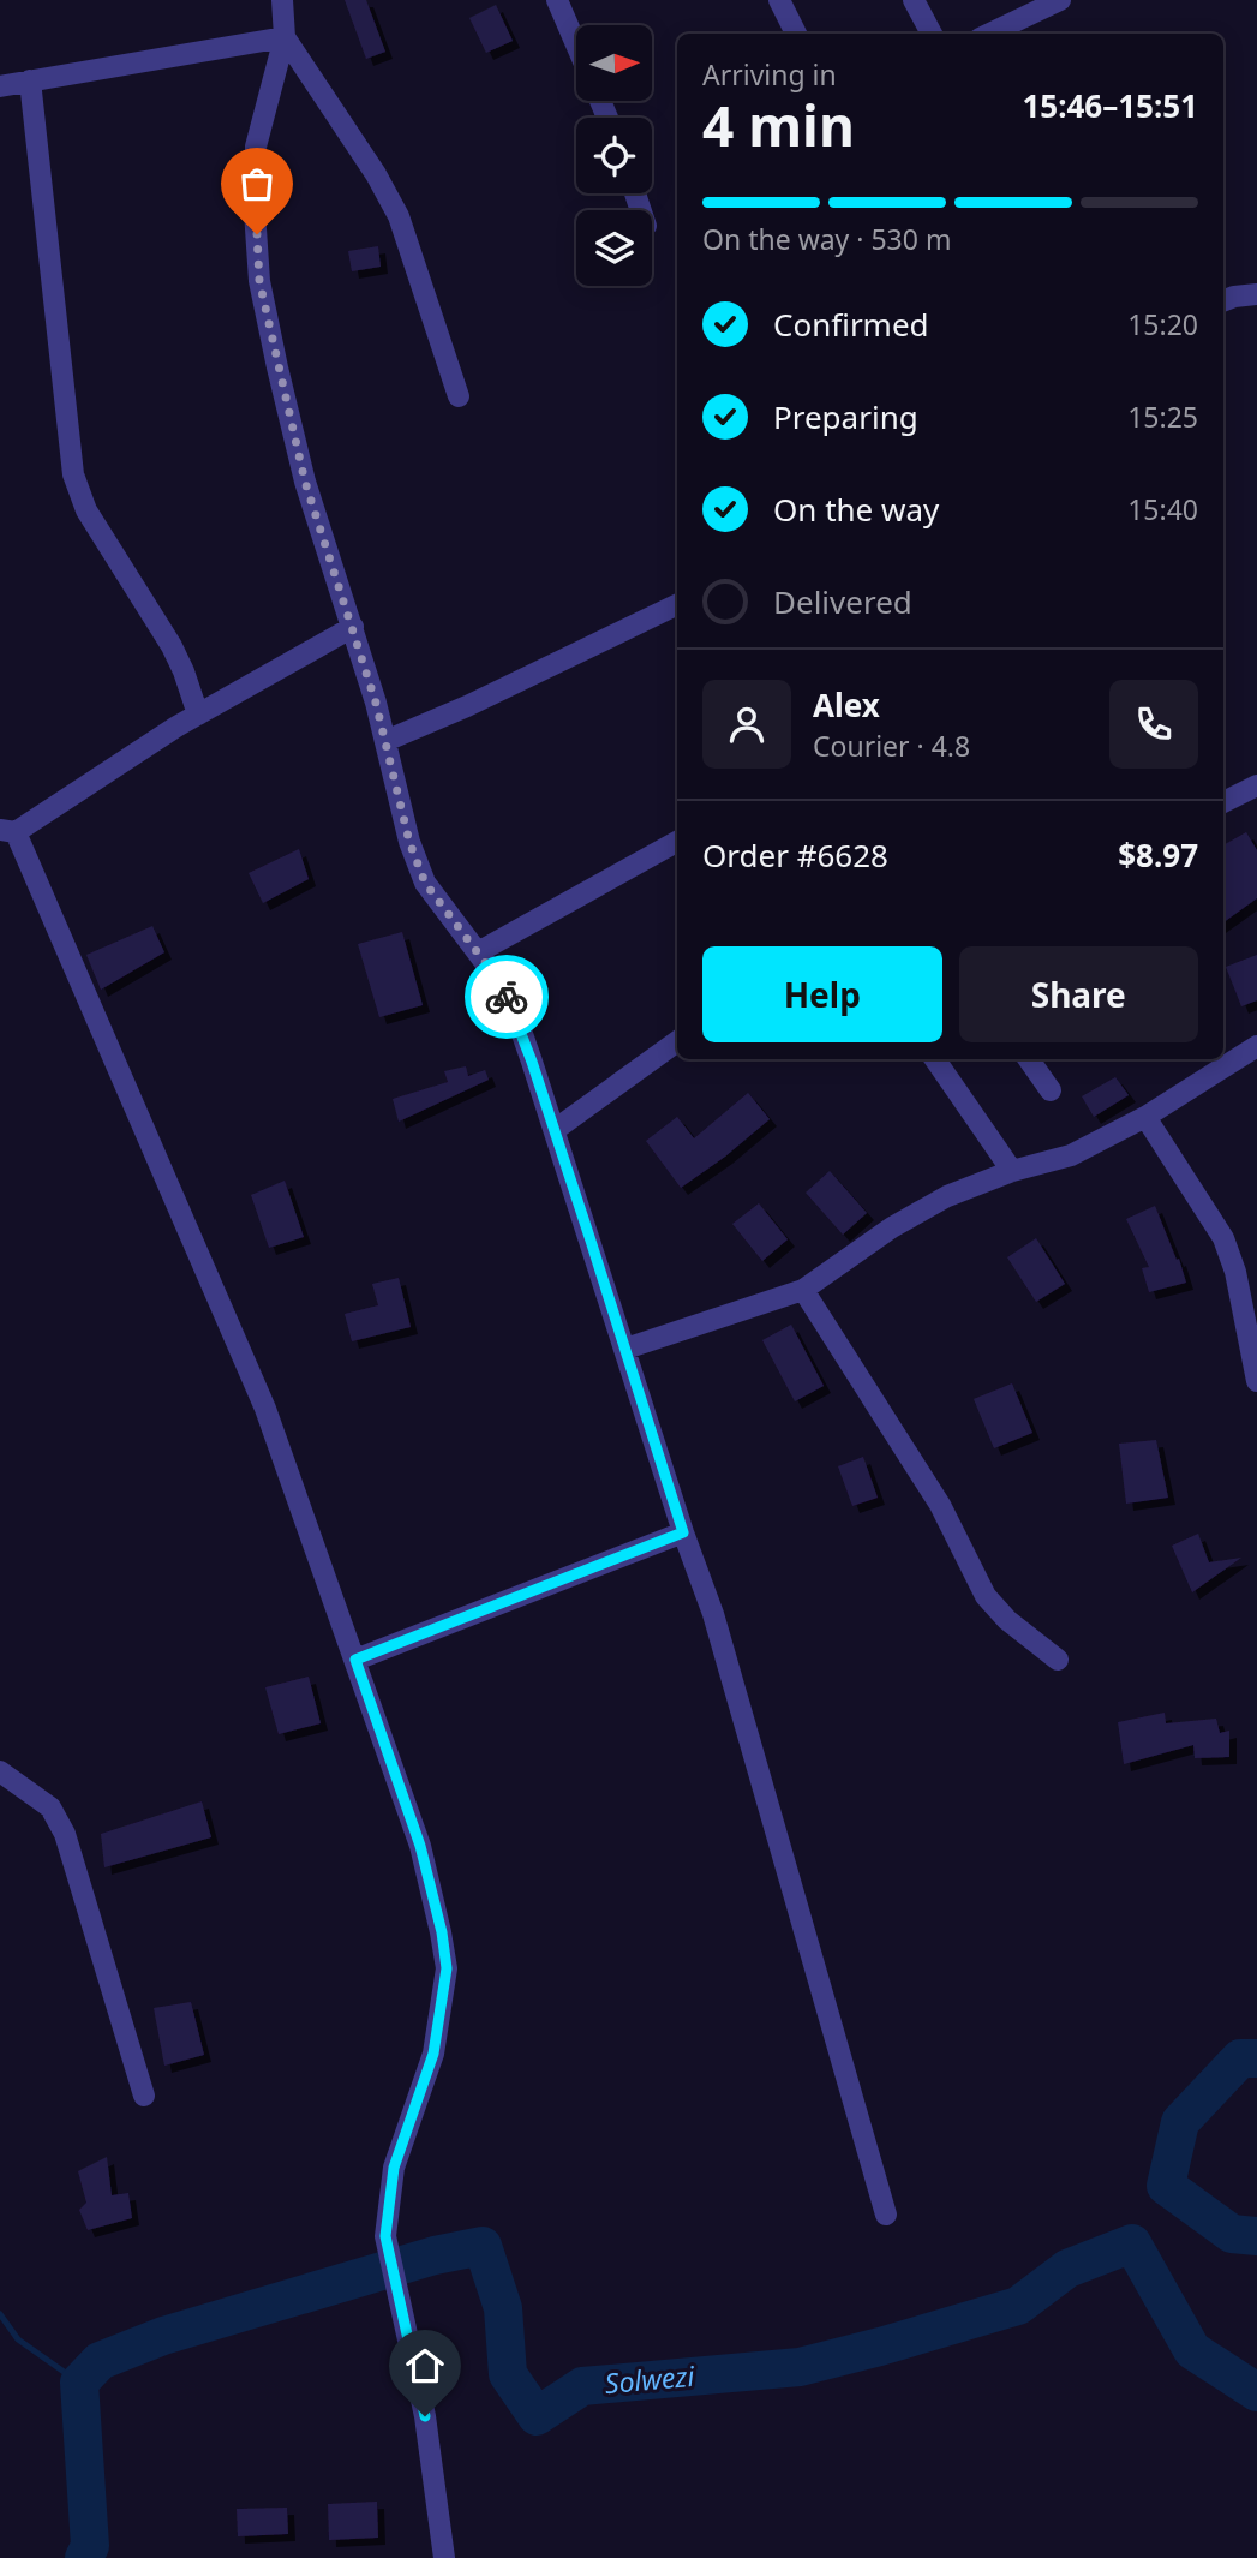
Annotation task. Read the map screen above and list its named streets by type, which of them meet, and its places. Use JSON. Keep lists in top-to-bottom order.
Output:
{
  "water": ["Solwezi"],
  "north": "right",
  "page": {
    "heading": ["4 min", "Arriving in", "15:46–15:51"],
    "panel": [
      "Alex",
      "Courier · 4.8",
      "Order #6628",
      "$8.97"
    ],
    "bar": "On the way · 530 m",
    "list": [
      ["Confirmed", "15:20"],
      ["Preparing", "15:25"],
      ["On the way", "15:40"],
      "Delivered"
    ],
    "buttons": ["Help", "Share"]
  }
}
